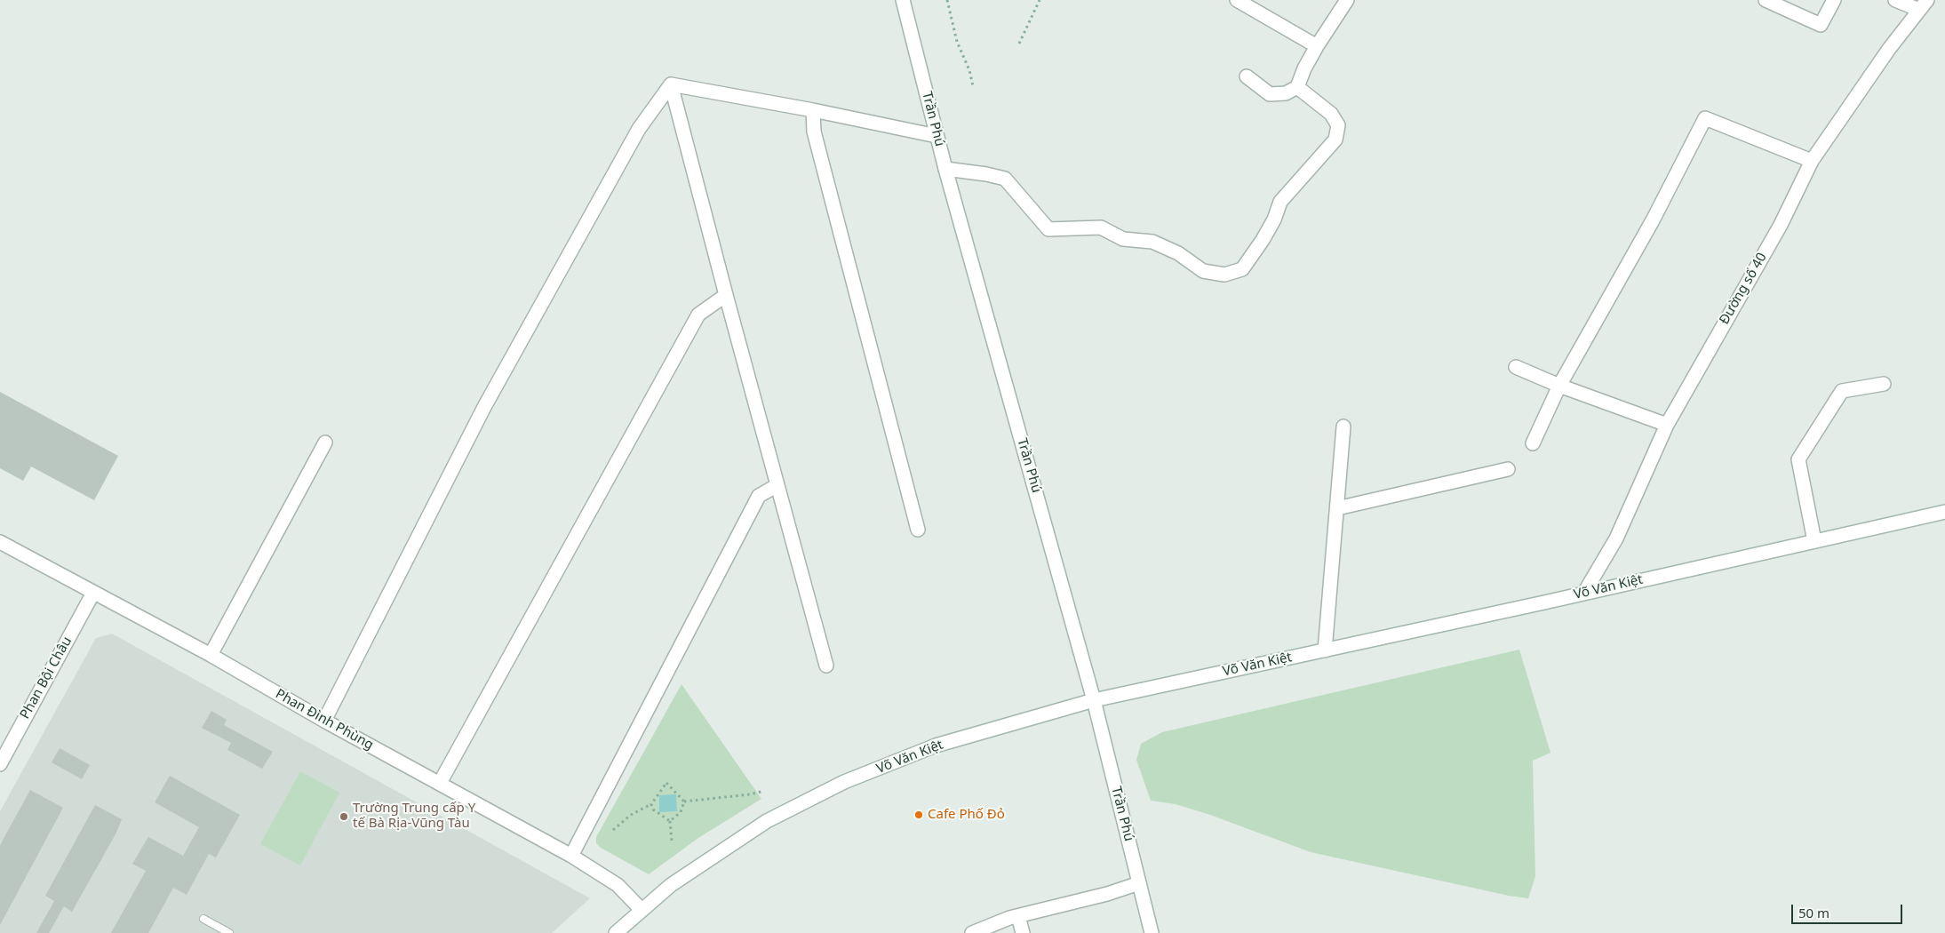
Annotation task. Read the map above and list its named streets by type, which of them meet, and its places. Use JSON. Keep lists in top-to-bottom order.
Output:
{
  "streets": {
    "street": [
      "Trần Phú",
      "Đường số 40",
      "Võ Văn Kiệt",
      "Phan Bội Châu",
      "Phan Đình Phùng"
    ]
  },
  "crossings": [
    ["Trần Phú", "Võ Văn Kiệt"],
    ["Đường số 40", "Võ Văn Kiệt"],
    ["Võ Văn Kiệt", "Phan Đình Phùng"],
    ["Phan Bội Châu", "Phan Đình Phùng"]
  ],
  "places": ["Cafe Phố Đỏ", "Trường Trung cấp Y tế Bà Rịa-Vũng Tàu"],
  "scale_bar": "50 m"
}
